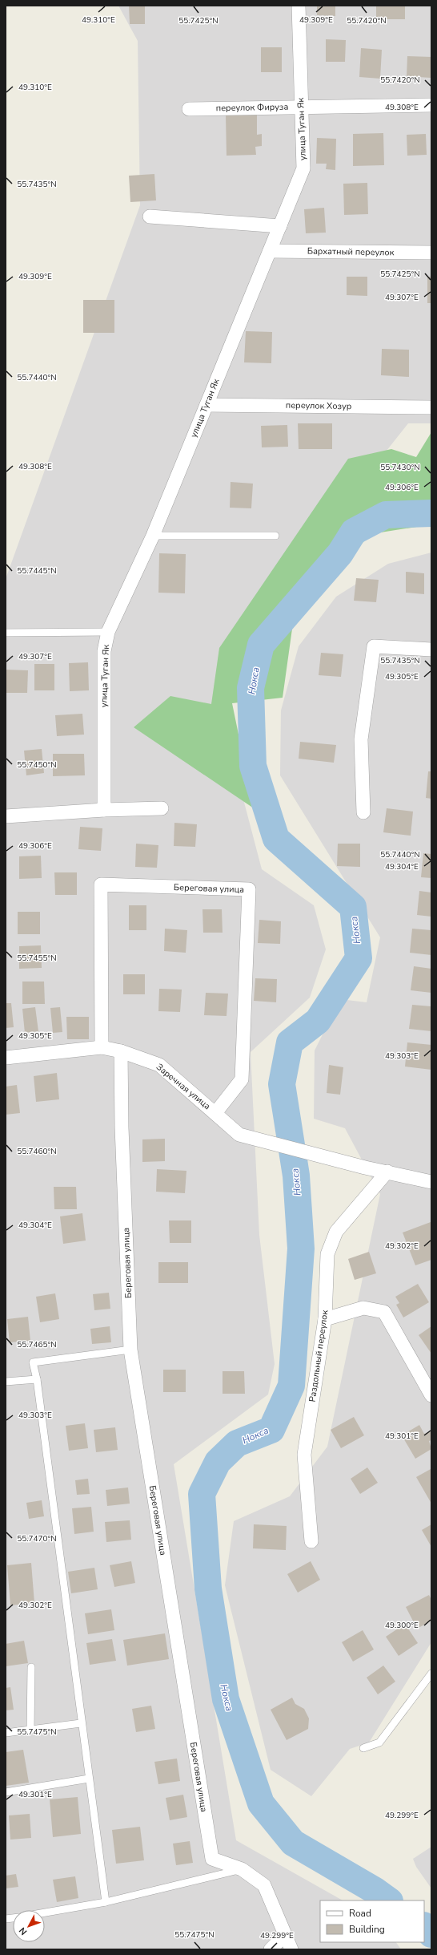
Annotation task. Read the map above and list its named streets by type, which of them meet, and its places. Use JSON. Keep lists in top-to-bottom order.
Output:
{
  "streets": {
    "street": [
      "переулок Фируза",
      "улица Туган Як",
      "Бархатный переулок",
      "переулок Хозур",
      "Береговая улица",
      "Заречная улица",
      "Раздольный переулок"
    ]
  },
  "crossings": [
    ["переулок Фируза", "улица Туган Як"],
    ["улица Туган Як", "Бархатный переулок"],
    ["улица Туган Як", "переулок Хозур"],
    ["Береговая улица", "Заречная улица"],
    ["Заречная улица", "Раздольный переулок"]
  ],
  "water": ["Нокса"],
  "legend": ["Road", "Building"],
  "north": "bottom left",
  "coordinates": [
    "49.310°E",
    "49.309°E",
    "55.7425°N",
    "55.7420°N",
    "49.308°E",
    "55.7435°N",
    "49.307°E",
    "55.7440°N",
    "55.7430°N",
    "49.306°E",
    "55.7445°N",
    "49.305°E",
    "55.7450°N",
    "49.304°E",
    "55.7455°N",
    "49.303°E",
    "55.7460°N",
    "49.302°E",
    "55.7465°N",
    "49.301°E",
    "55.7470°N",
    "49.300°E",
    "55.7475°N",
    "49.299°E"
  ]
}
